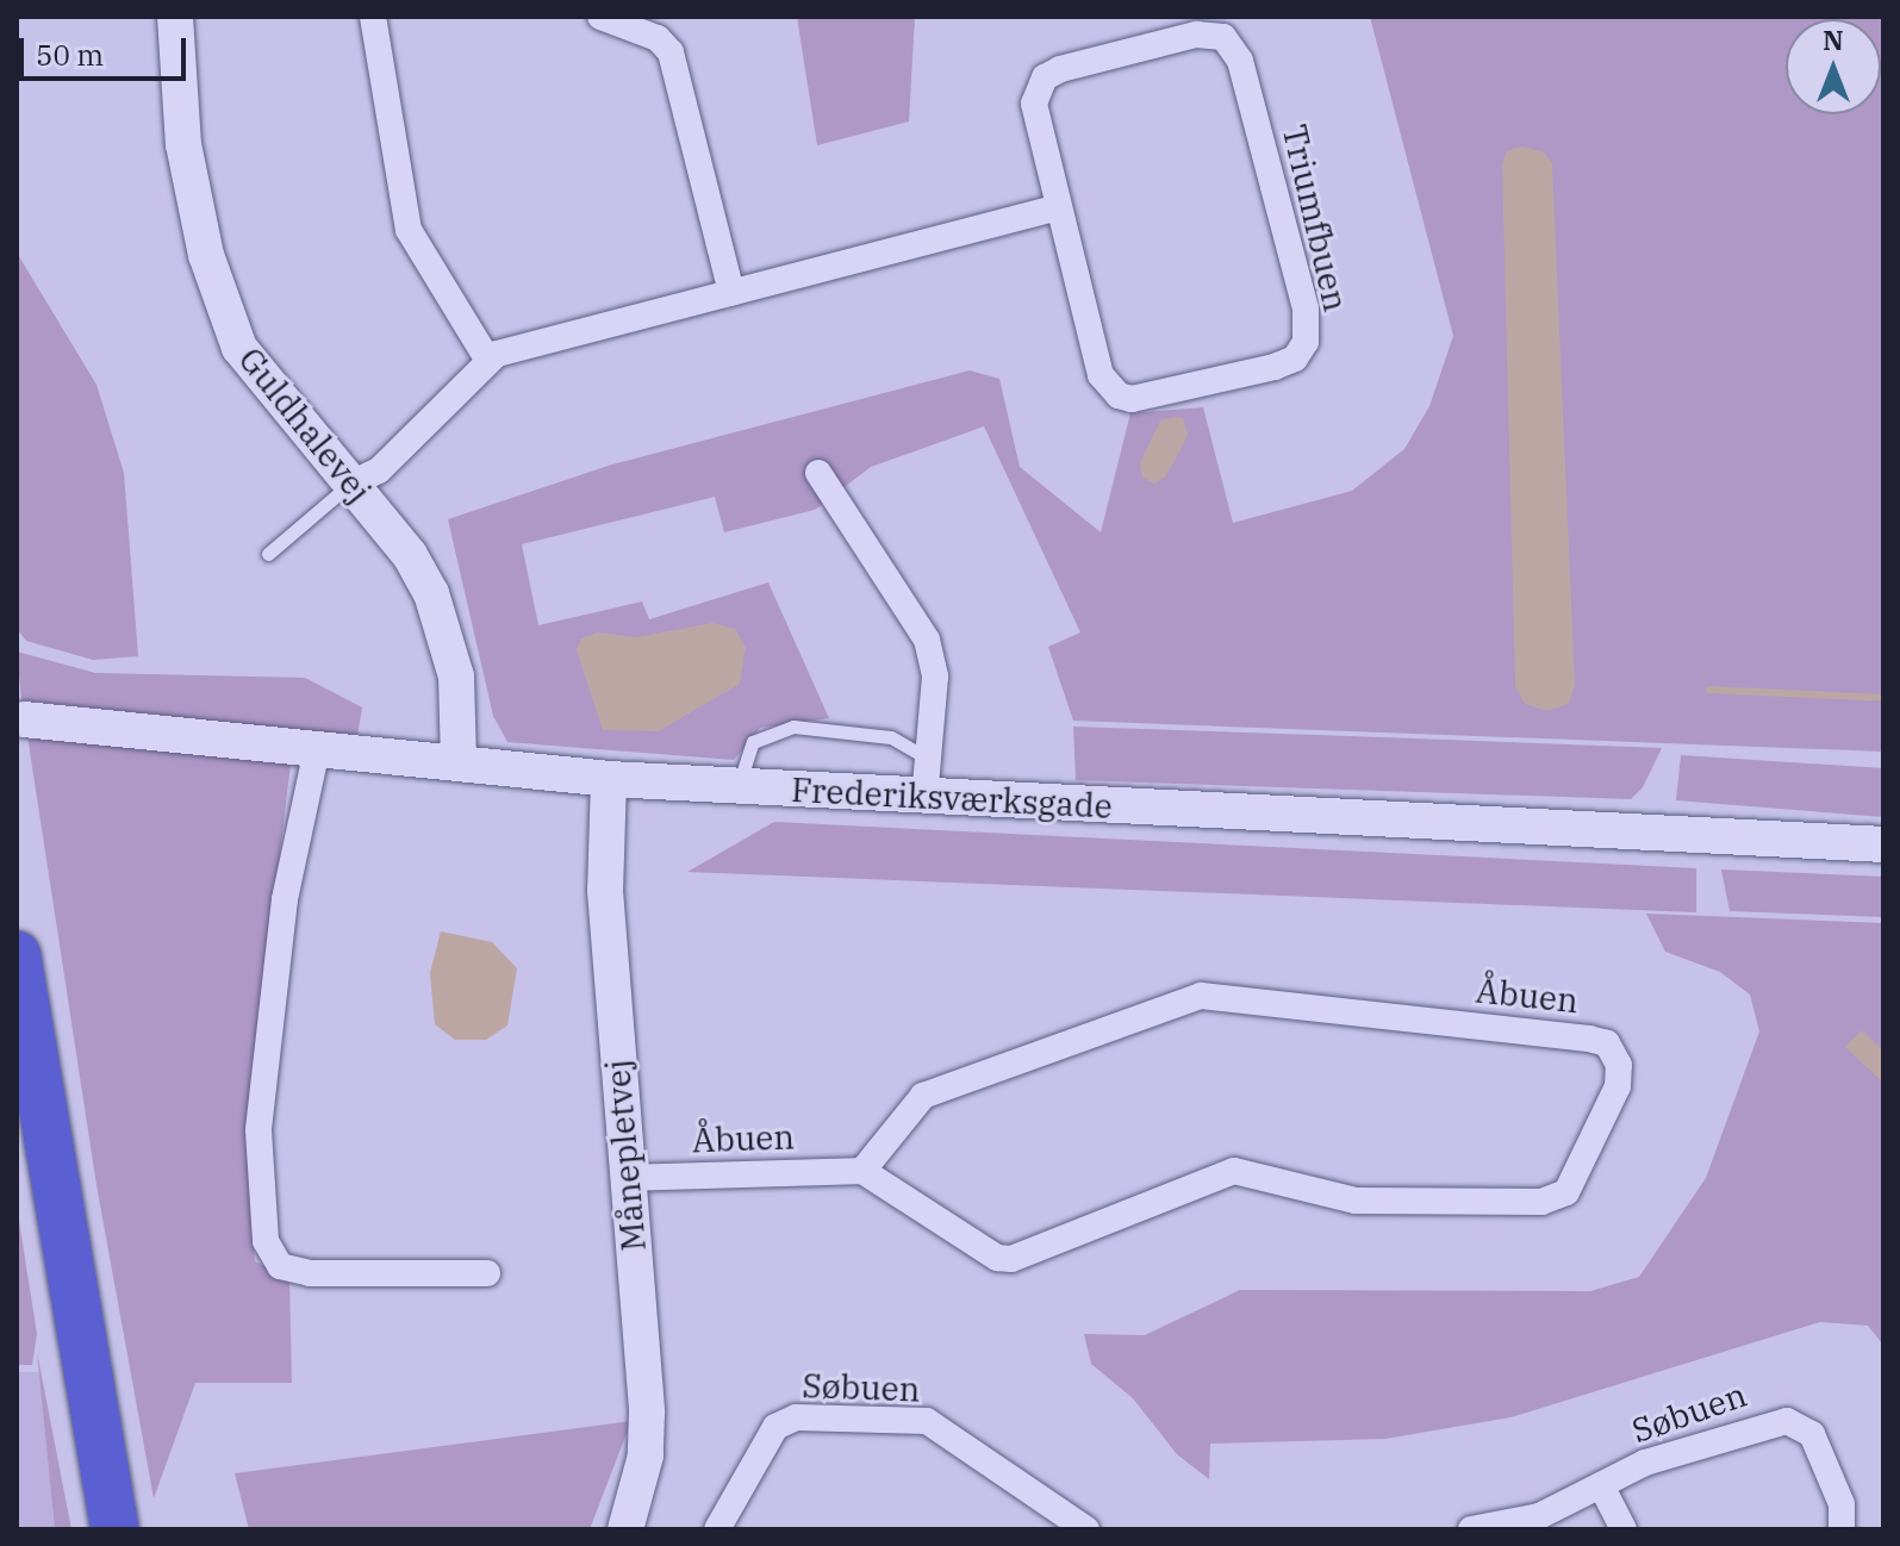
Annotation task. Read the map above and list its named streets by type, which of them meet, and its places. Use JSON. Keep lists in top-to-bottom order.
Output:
{
  "streets": {
    "street": [
      "Triumfbuen",
      "Guldhalevej",
      "Frederiksværksgade",
      "Åbuen",
      "Månepletvej",
      "Søbuen"
    ]
  },
  "crossings": [
    ["Guldhalevej", "Frederiksværksgade"],
    ["Frederiksværksgade", "Månepletvej"],
    ["Åbuen", "Månepletvej"]
  ],
  "scale_bar": "50 m",
  "north": "top"
}
